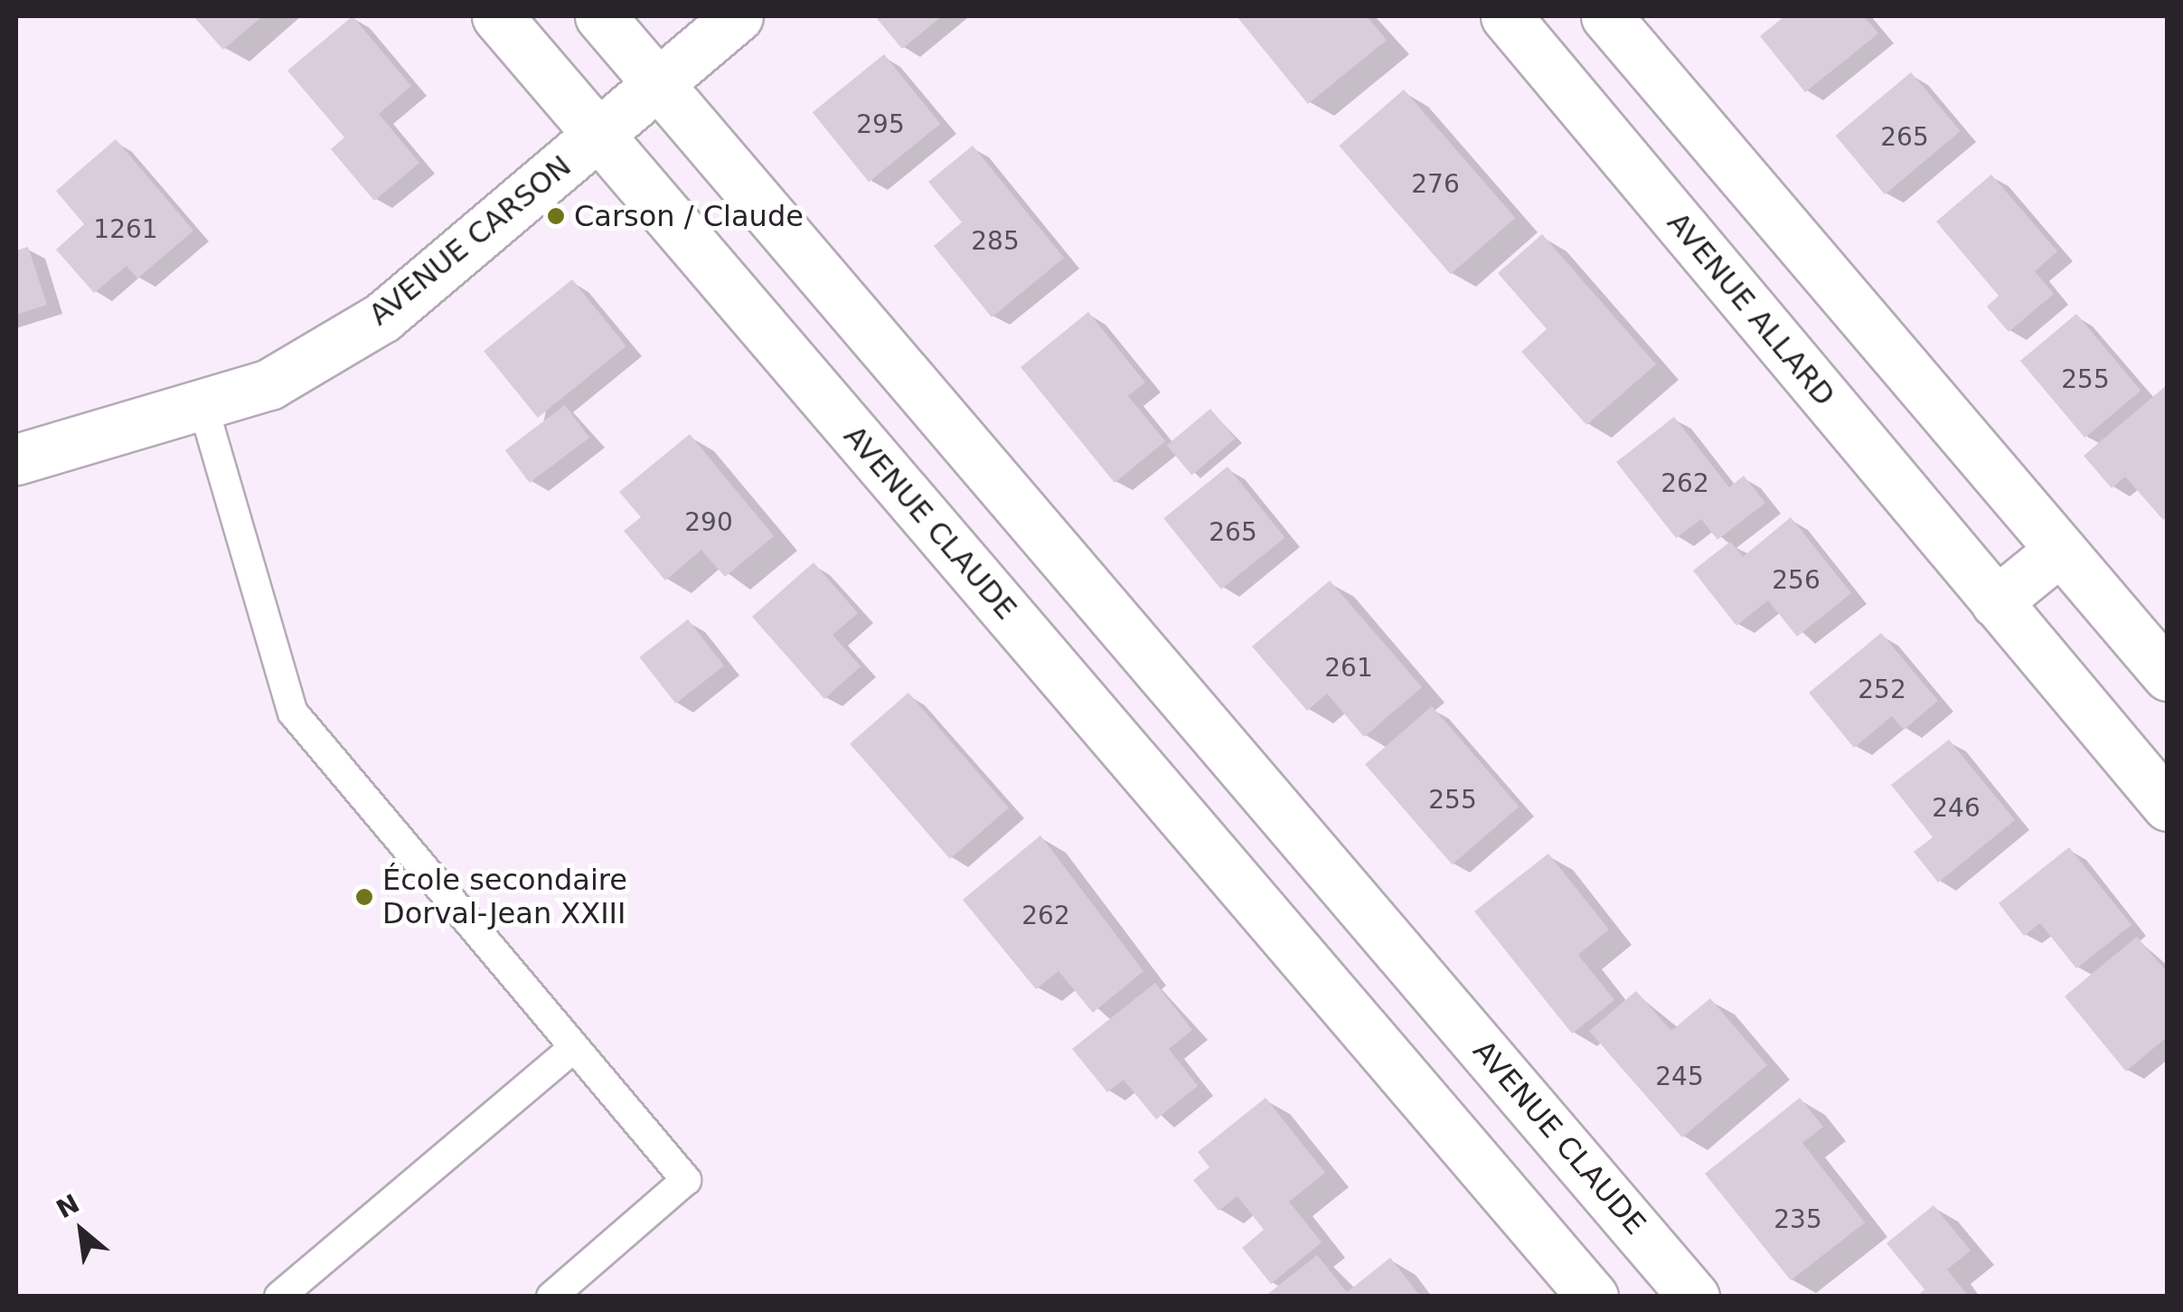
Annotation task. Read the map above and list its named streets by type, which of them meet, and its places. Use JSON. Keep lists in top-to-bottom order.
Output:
{
  "streets": {
    "street": ["AVENUE CARSON", "AVENUE ALLARD", "AVENUE CLAUDE"]
  },
  "crossings": [
    ["AVENUE CARSON", "AVENUE CLAUDE"]
  ],
  "places": ["Carson / Claude", "École secondaire Dorval-Jean XXIII"],
  "house_numbers": [
    "295",
    "265",
    "276",
    "1261",
    "285",
    "255",
    "262",
    "290",
    "265",
    "256",
    "261",
    "252",
    "255",
    "246",
    "262",
    "245",
    "235"
  ],
  "north": "top left"
}
